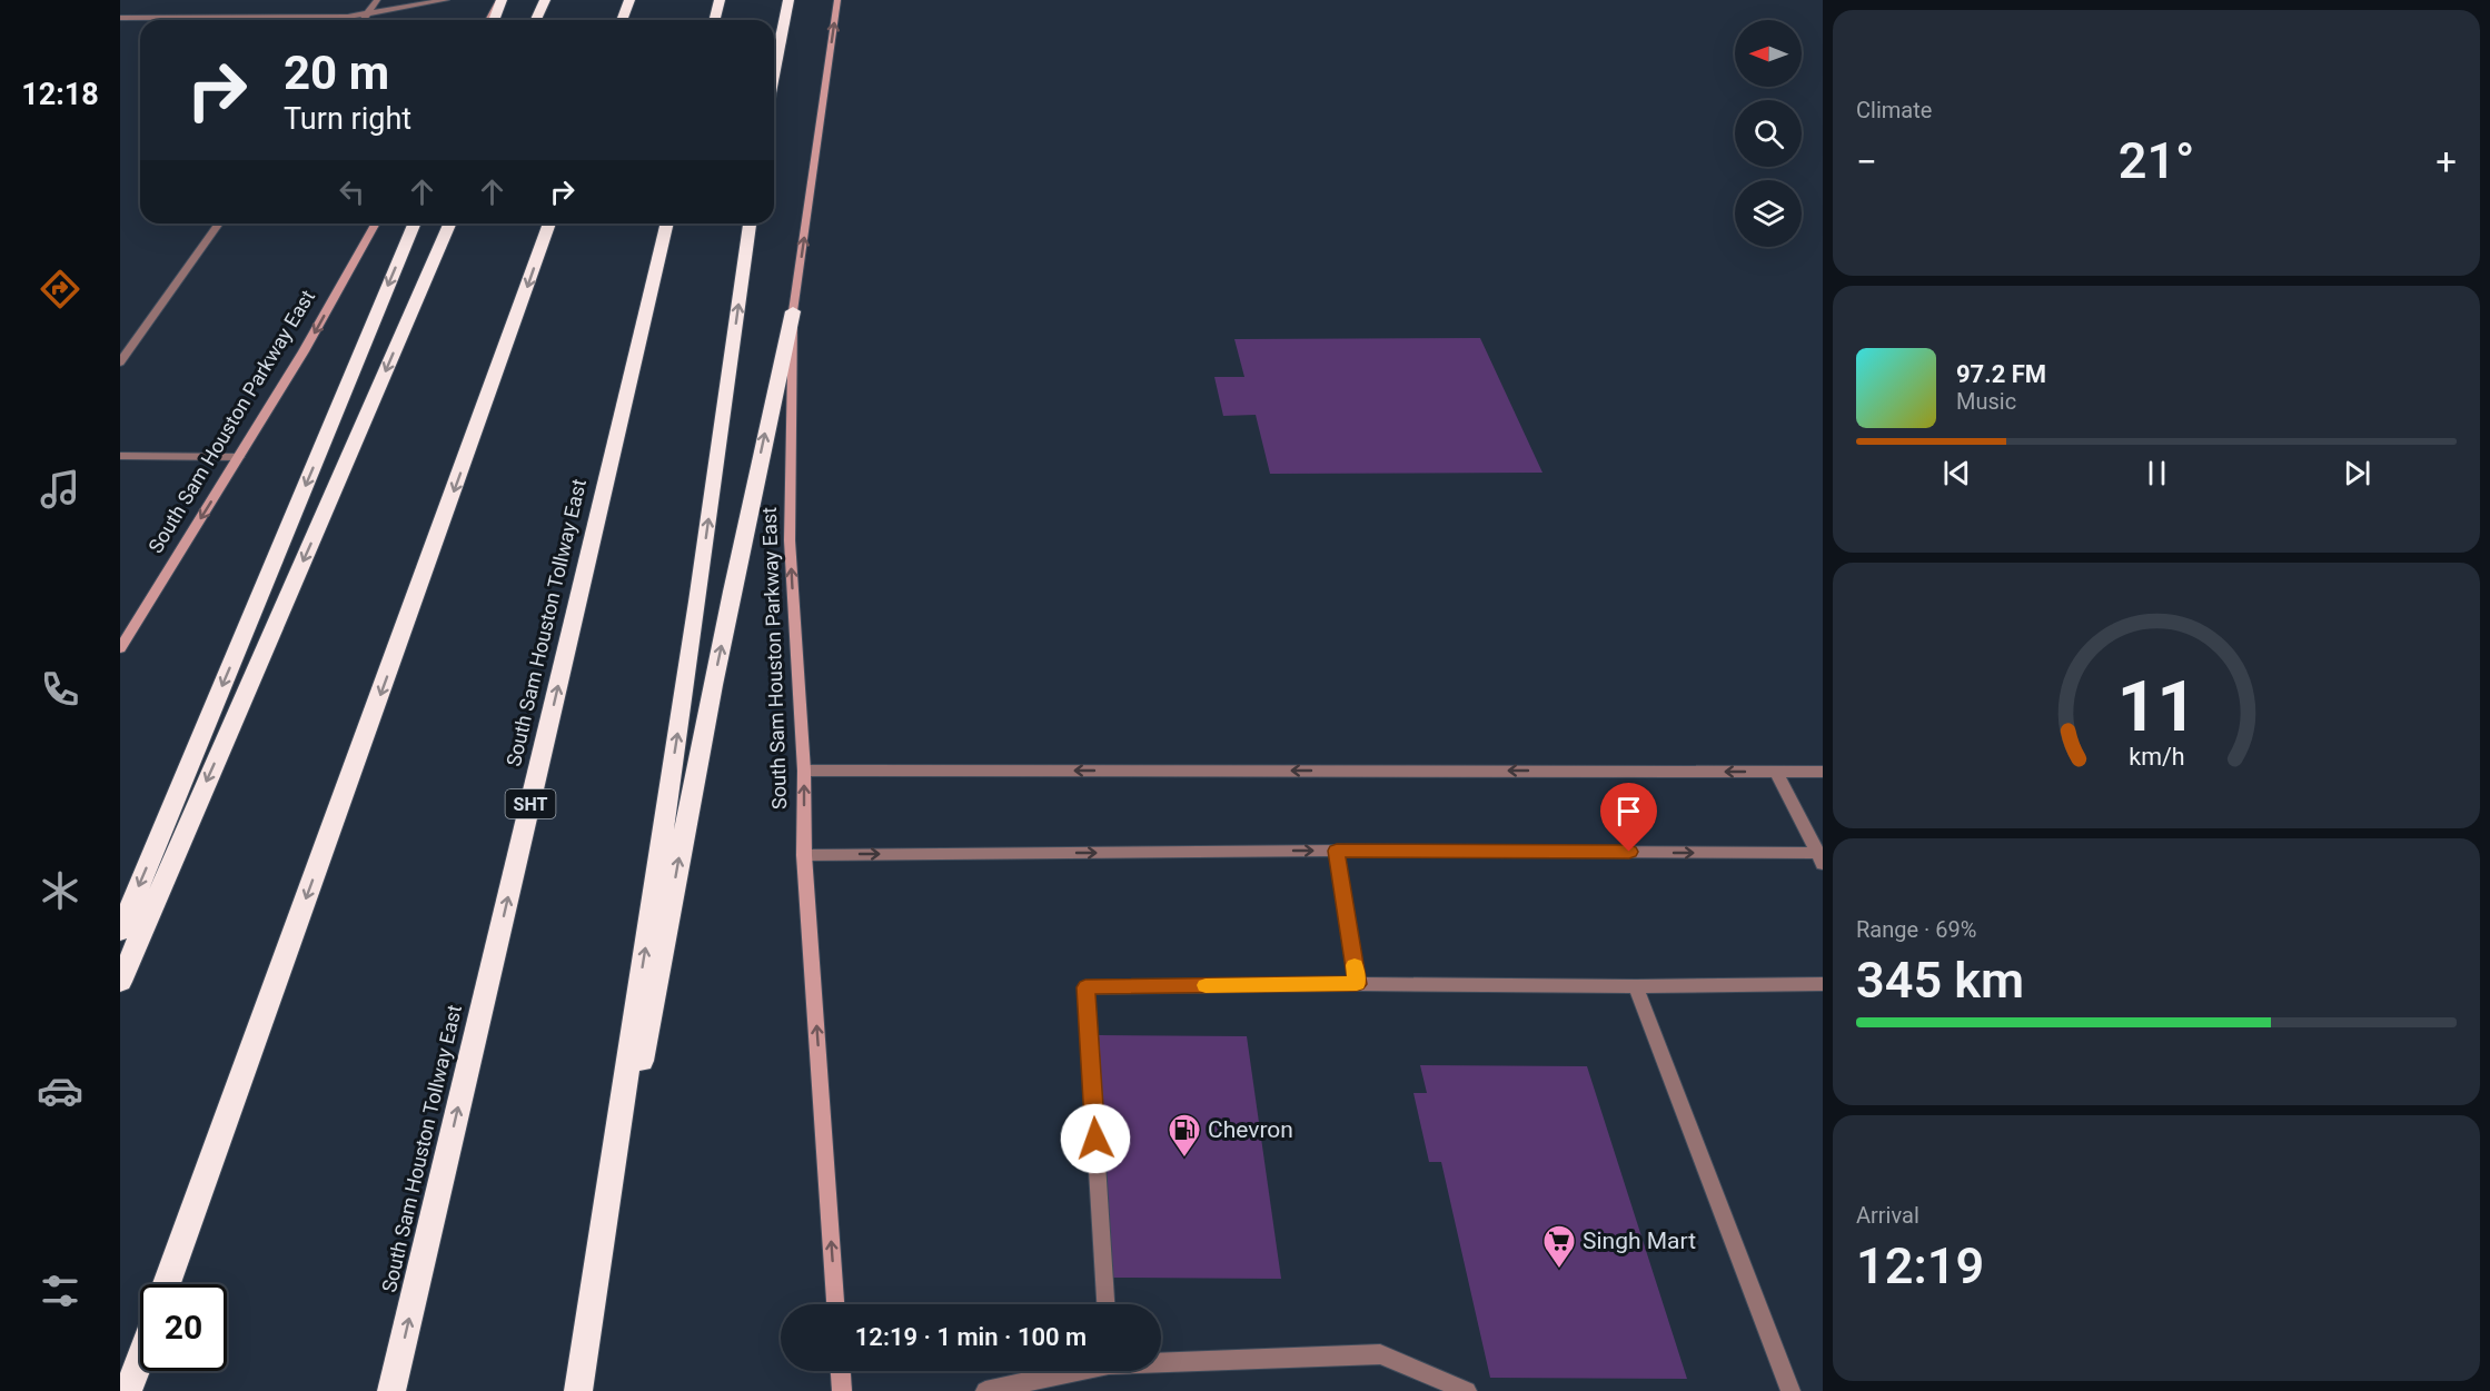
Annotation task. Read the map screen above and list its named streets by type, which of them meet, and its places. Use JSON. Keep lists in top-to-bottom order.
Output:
{
  "streets": {
    "highway": ["South Sam Houston Tollway East", "SHT"],
    "main road": ["South Sam Houston Parkway East"]
  },
  "places": {
    "fuel station": ["Chevron"],
    "supermarket": ["Singh Mart"]
  },
  "north": "left",
  "page": {
    "tabs": "12:18",
    "tile": [
      "Climate",
      ["Range · 69%", "345 km"],
      ["Arrival", "12:19"]
    ],
    "turn": ["20 m", "Turn right"],
    "heat": ["−", "21°", "+"],
    "song": ["97.2 FM", "Music"],
    "limit": "20",
    "trip": "12:19 · 1 min · 100 m",
    "gauge": ["11", "km/h"]
  }
}
